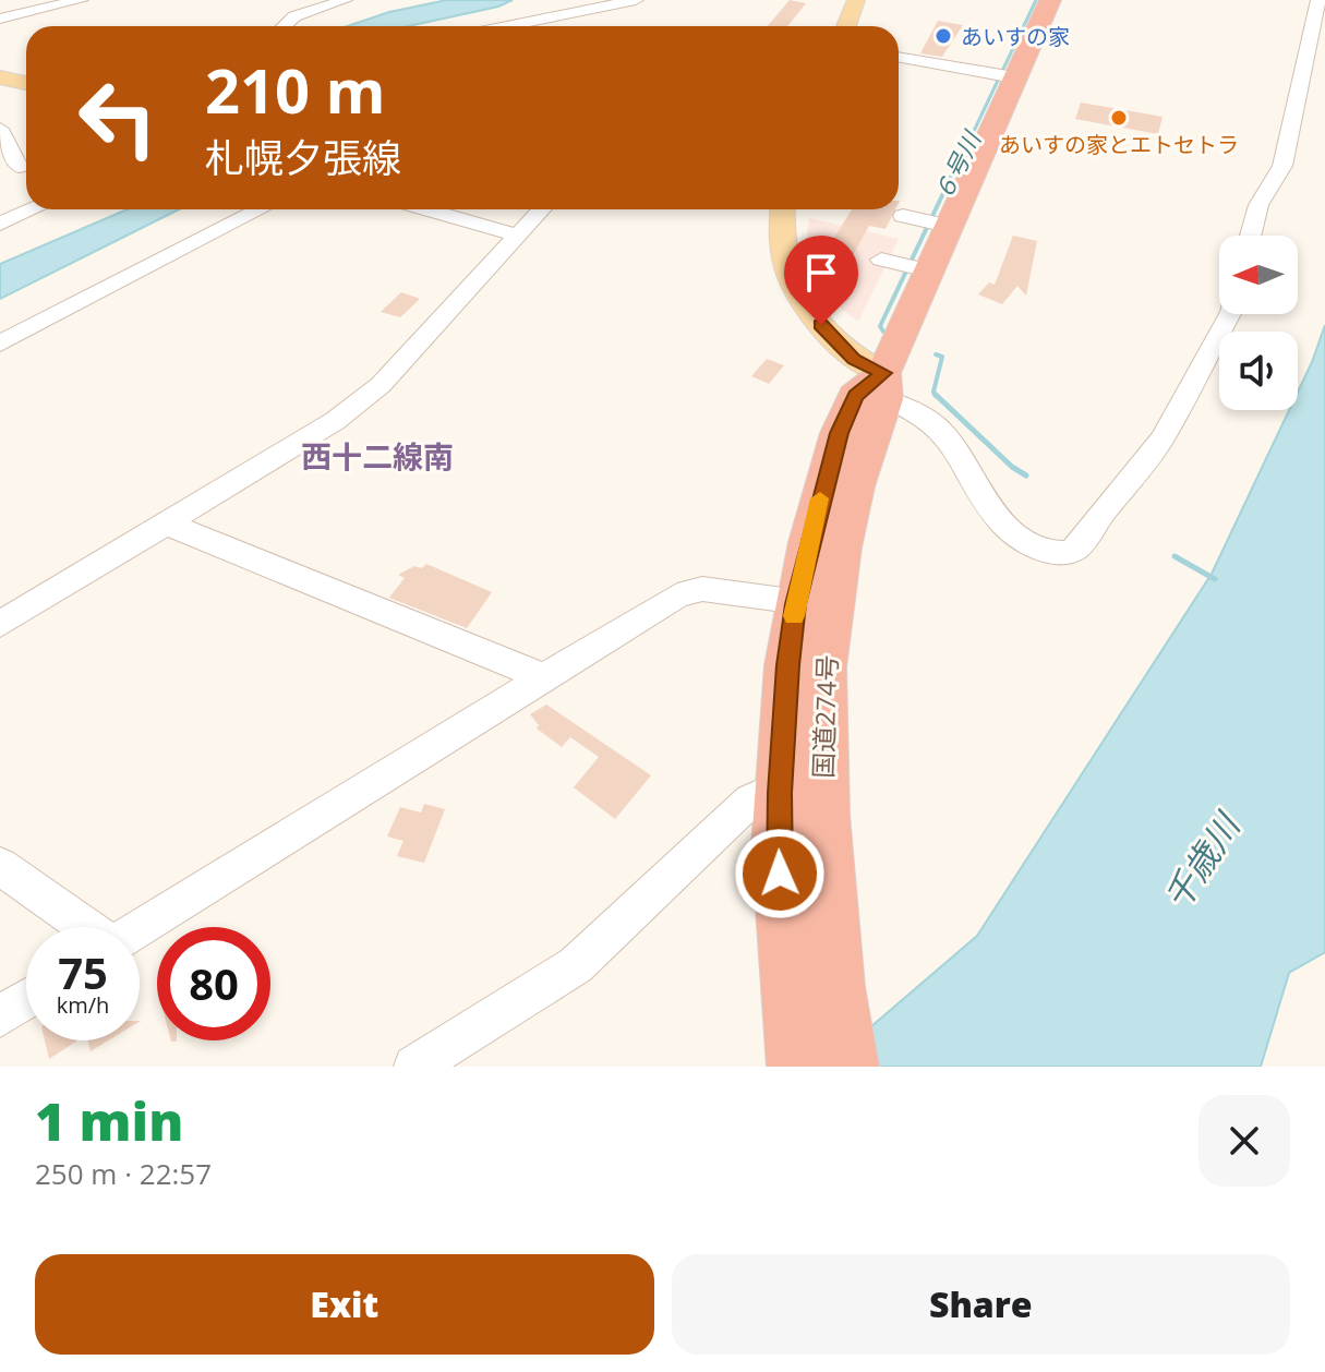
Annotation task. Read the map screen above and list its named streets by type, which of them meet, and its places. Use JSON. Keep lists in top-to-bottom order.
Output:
{
  "streets": {
    "highway": ["国道274号"]
  },
  "districts": ["西十二線南"],
  "water": ["６号川", "千歳川"],
  "places": ["あいすの家", "あいすの家とエトセトラ"],
  "north": "left",
  "page": {
    "turn": ["210 m", "札幌夕張線"],
    "speed": "75 km/h",
    "limit": "80",
    "heading": ["1 min", "250 m · 22:57"],
    "buttons": ["Exit", "Share"]
  }
}
